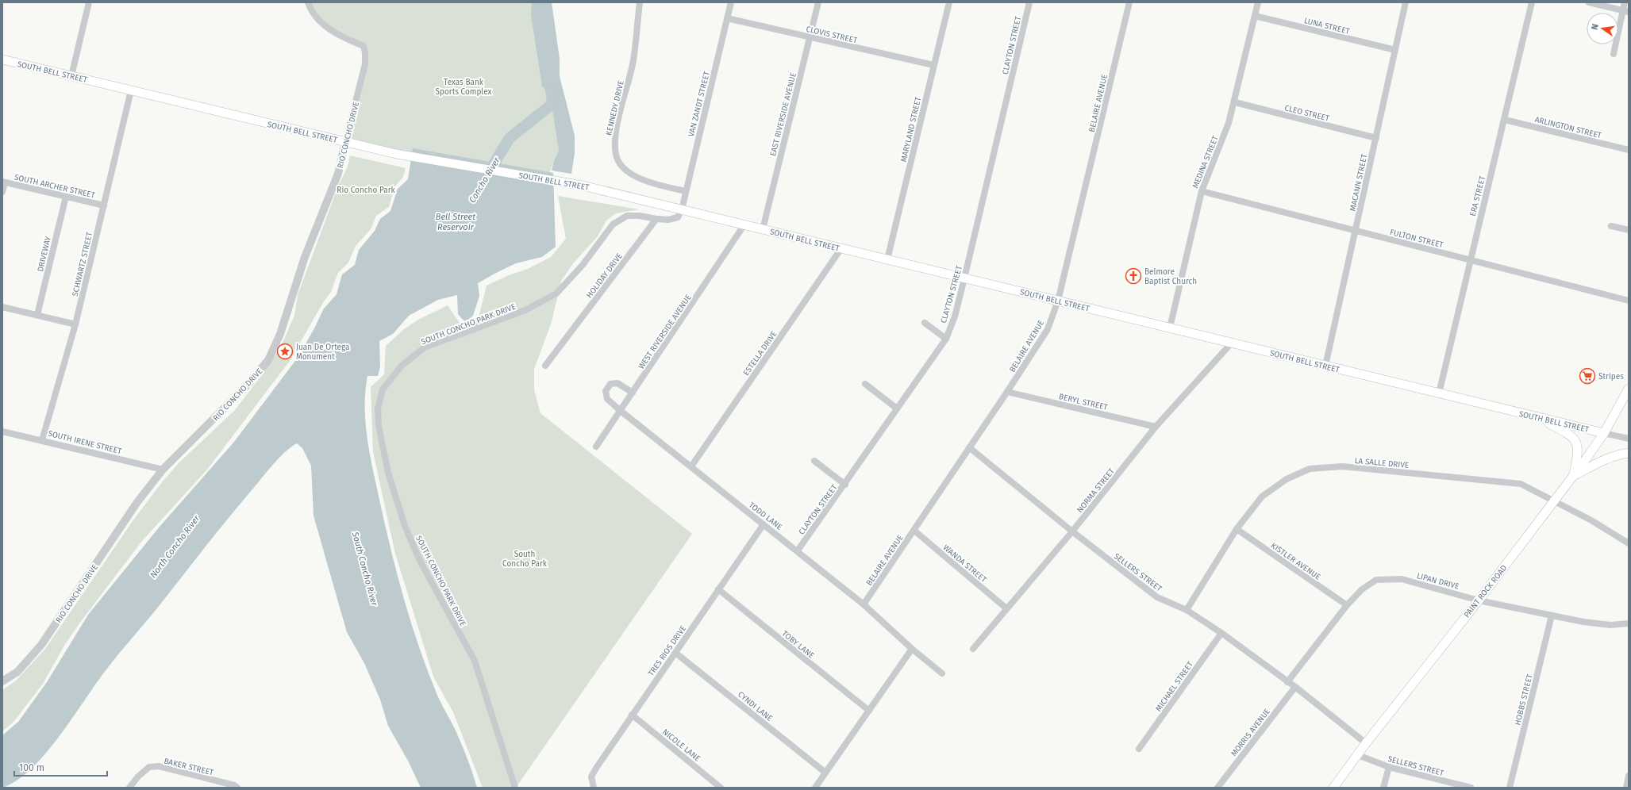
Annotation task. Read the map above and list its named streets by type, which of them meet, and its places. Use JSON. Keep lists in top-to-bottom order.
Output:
{
  "streets": {
    "main road": ["SOUTH BELL STREET", "PAINT ROCK ROAD"],
    "street": [
      "LUNA STREET",
      "CLOVIS STREET",
      "CLAYTON STREET",
      "BELAIRE AVENUE",
      "VAN ZANDT STREET",
      "KENNEDY DRIVE",
      "CLEO STREET",
      "EAST RIVERSIDE AVENUE",
      "ARLINGTON STREET",
      "MARYLAND STREET",
      "RIO CONCHO DRIVE",
      "MEDINA STREET",
      "MACANN STREET",
      "SOUTH ARCHER STREET",
      "ERA STREET",
      "FULTON STREET",
      "DRIVEWAY",
      "SCHWARTZ STREET",
      "HOLIDAY DRIVE",
      "SOUTH CONCHO PARK DRIVE",
      "WEST RIVERSIDE AVENUE",
      "ESTELLA DRIVE",
      "BERYL STREET",
      "SOUTH IRENE STREET",
      "LA SALLE DRIVE",
      "NORMA STREET",
      "TODD LANE",
      "KISTLER AVENUE",
      "WANDA STREET",
      "SELLERS STREET",
      "LIPAN DRIVE",
      "TOBY LANE",
      "TRES RIOS DRIVE",
      "MICHAEL STREET",
      "HOBBS STREET",
      "CYNDI LANE",
      "MORRIS AVENUE",
      "NICOLE LANE",
      "BAKER STREET"
    ]
  },
  "crossings": [
    ["LUNA STREET", "MEDINA STREET"],
    ["LUNA STREET", "MACANN STREET"],
    ["CLOVIS STREET", "VAN ZANDT STREET"],
    ["CLOVIS STREET", "EAST RIVERSIDE AVENUE"],
    ["CLOVIS STREET", "MARYLAND STREET"],
    ["CLAYTON STREET", "SOUTH BELL STREET"],
    ["CLAYTON STREET", "TODD LANE"],
    ["SOUTH BELL STREET", "BELAIRE AVENUE"],
    ["SOUTH BELL STREET", "VAN ZANDT STREET"],
    ["SOUTH BELL STREET", "EAST RIVERSIDE AVENUE"],
    ["SOUTH BELL STREET", "MARYLAND STREET"],
    ["SOUTH BELL STREET", "RIO CONCHO DRIVE"],
    ["SOUTH BELL STREET", "MEDINA STREET"],
    ["SOUTH BELL STREET", "MACANN STREET"],
    ["SOUTH BELL STREET", "ERA STREET"],
    ["SOUTH BELL STREET", "SCHWARTZ STREET"],
    ["SOUTH BELL STREET", "WEST RIVERSIDE AVENUE"],
    ["SOUTH BELL STREET", "ESTELLA DRIVE"],
    ["SOUTH BELL STREET", "NORMA STREET"],
    ["SOUTH BELL STREET", "PAINT ROCK ROAD"],
    ["BELAIRE AVENUE", "BERYL STREET"],
    ["BELAIRE AVENUE", "TODD LANE"],
    ["BELAIRE AVENUE", "WANDA STREET"],
    ["BELAIRE AVENUE", "SELLERS STREET"],
    ["VAN ZANDT STREET", "KENNEDY DRIVE"],
    ["CLEO STREET", "MEDINA STREET"],
    ["CLEO STREET", "MACANN STREET"],
    ["ARLINGTON STREET", "ERA STREET"],
    ["RIO CONCHO DRIVE", "SOUTH IRENE STREET"],
    ["MEDINA STREET", "FULTON STREET"],
    ["MACANN STREET", "FULTON STREET"],
    ["SOUTH ARCHER STREET", "DRIVEWAY"],
    ["SOUTH ARCHER STREET", "SCHWARTZ STREET"],
    ["ERA STREET", "FULTON STREET"],
    ["SCHWARTZ STREET", "SOUTH IRENE STREET"],
    ["HOLIDAY DRIVE", "SOUTH CONCHO PARK DRIVE"],
    ["WEST RIVERSIDE AVENUE", "TODD LANE"],
    ["ESTELLA DRIVE", "TODD LANE"],
    ["BERYL STREET", "NORMA STREET"],
    ["LA SALLE DRIVE", "KISTLER AVENUE"],
    ["LA SALLE DRIVE", "SELLERS STREET"],
    ["LA SALLE DRIVE", "PAINT ROCK ROAD"],
    ["NORMA STREET", "WANDA STREET"],
    ["NORMA STREET", "SELLERS STREET"],
    ["TODD LANE", "TRES RIOS DRIVE"],
    ["KISTLER AVENUE", "LIPAN DRIVE"],
    ["SELLERS STREET", "LIPAN DRIVE"],
    ["SELLERS STREET", "PAINT ROCK ROAD"],
    ["SELLERS STREET", "MICHAEL STREET"],
    ["SELLERS STREET", "MORRIS AVENUE"],
    ["LIPAN DRIVE", "PAINT ROCK ROAD"],
    ["LIPAN DRIVE", "HOBBS STREET"],
    ["TOBY LANE", "TRES RIOS DRIVE"],
    ["TRES RIOS DRIVE", "CYNDI LANE"],
    ["TRES RIOS DRIVE", "NICOLE LANE"]
  ],
  "water": [
    "Concho River",
    "Bell Street Reservoir",
    "North Concho River",
    "South Concho River"
  ],
  "parks": ["Texas Bank Sports Complex", "Rio Concho Park", "South Concho Park"],
  "places": {
    "church": ["Belmore Baptist Church"],
    "place": ["Juan De Ortega Monument"],
    "supermarket": ["Stripes"]
  },
  "scale_bar": "100 m",
  "north": "left"
}
